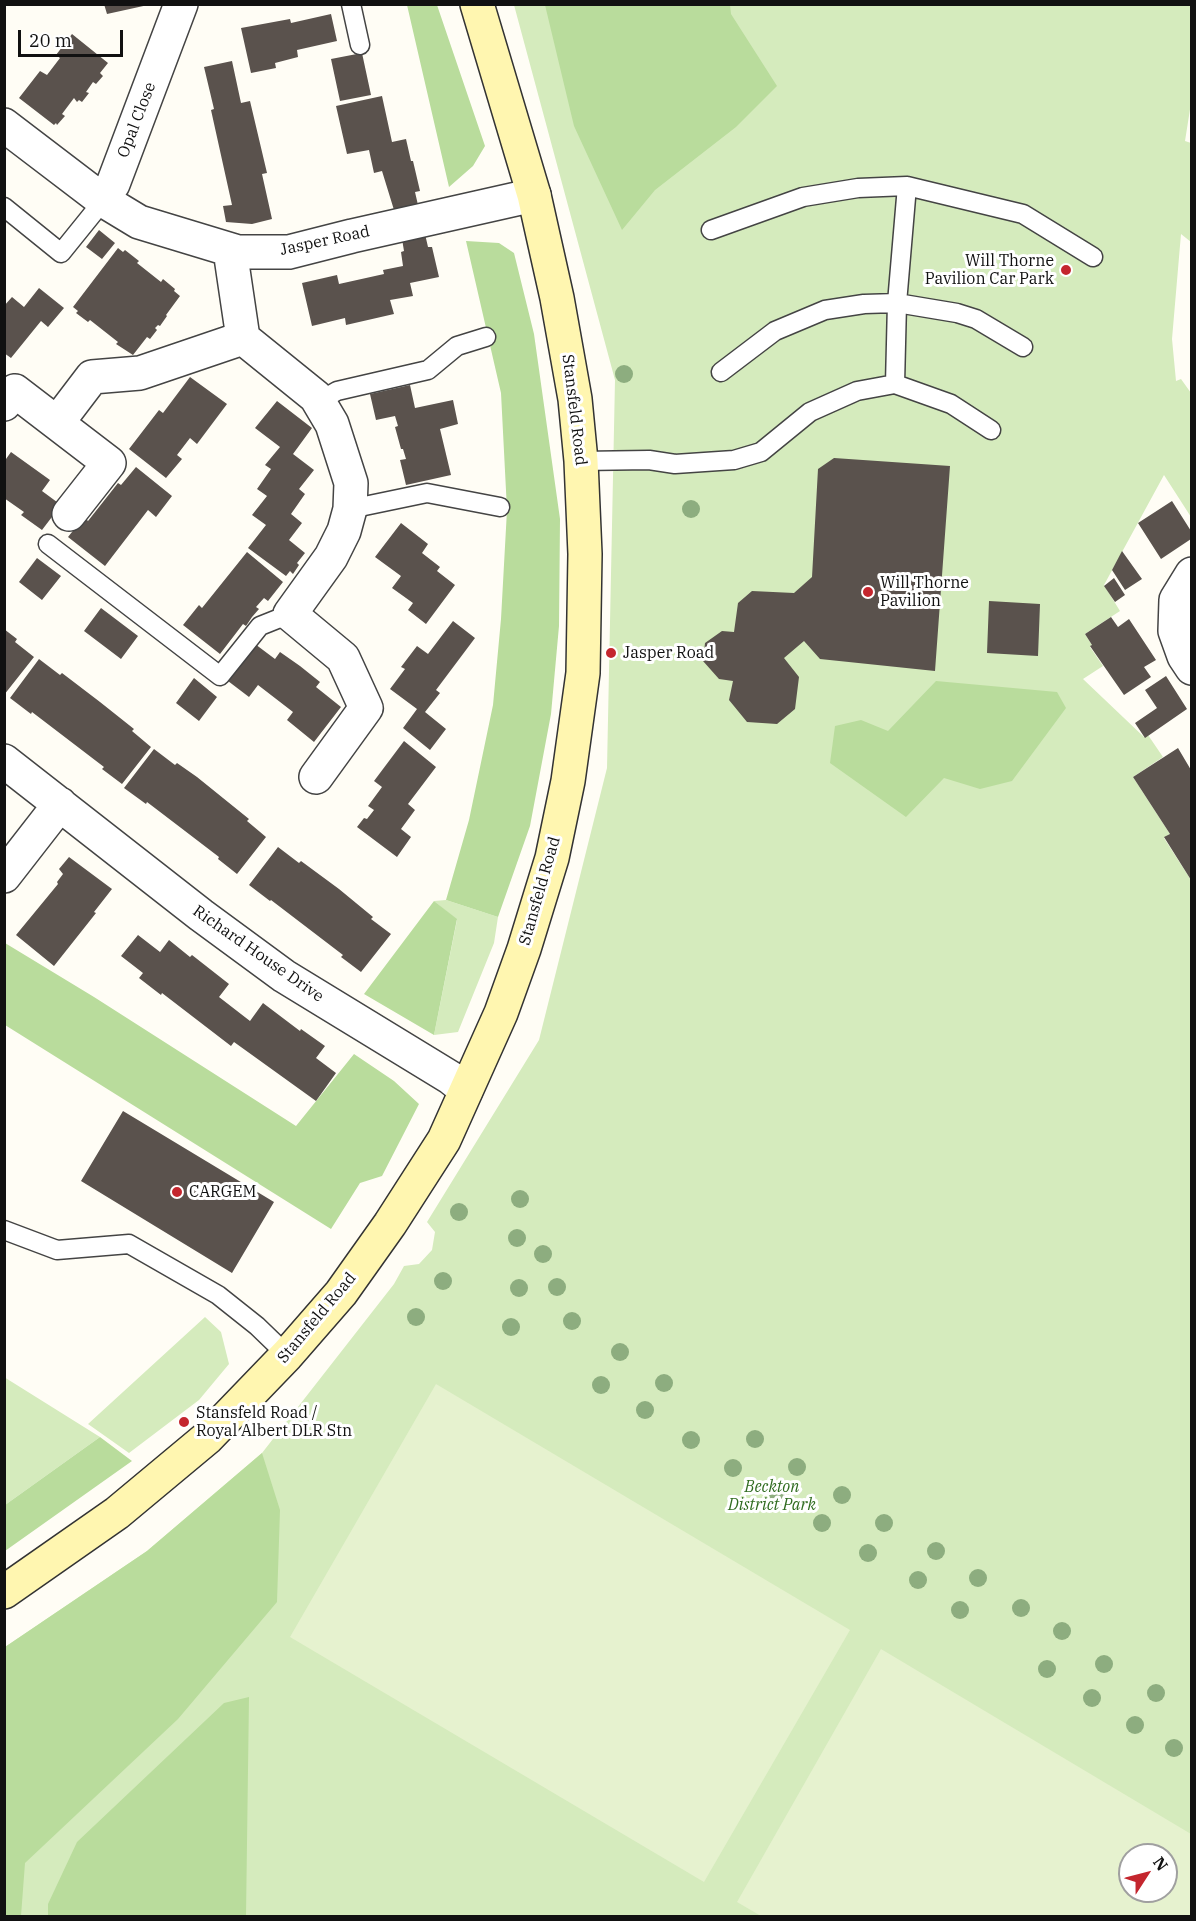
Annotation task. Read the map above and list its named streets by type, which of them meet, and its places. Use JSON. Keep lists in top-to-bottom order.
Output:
{
  "streets": {
    "street": [
      "Opal Close",
      "Jasper Road",
      "Stansfeld Road",
      "Richard House Drive"
    ]
  },
  "crossings": [
    ["Opal Close", "Jasper Road"],
    ["Jasper Road", "Stansfeld Road"],
    ["Stansfeld Road", "Richard House Drive"]
  ],
  "parks": ["Beckton District Park"],
  "places": [
    "Will Thorne Pavilion Car Park",
    "Will Thorne Pavilion",
    "Jasper Road",
    "CARGEM",
    "Stansfeld Road / Royal Albert DLR Stn"
  ],
  "scale_bar": "20 m",
  "north": "top right"
}
